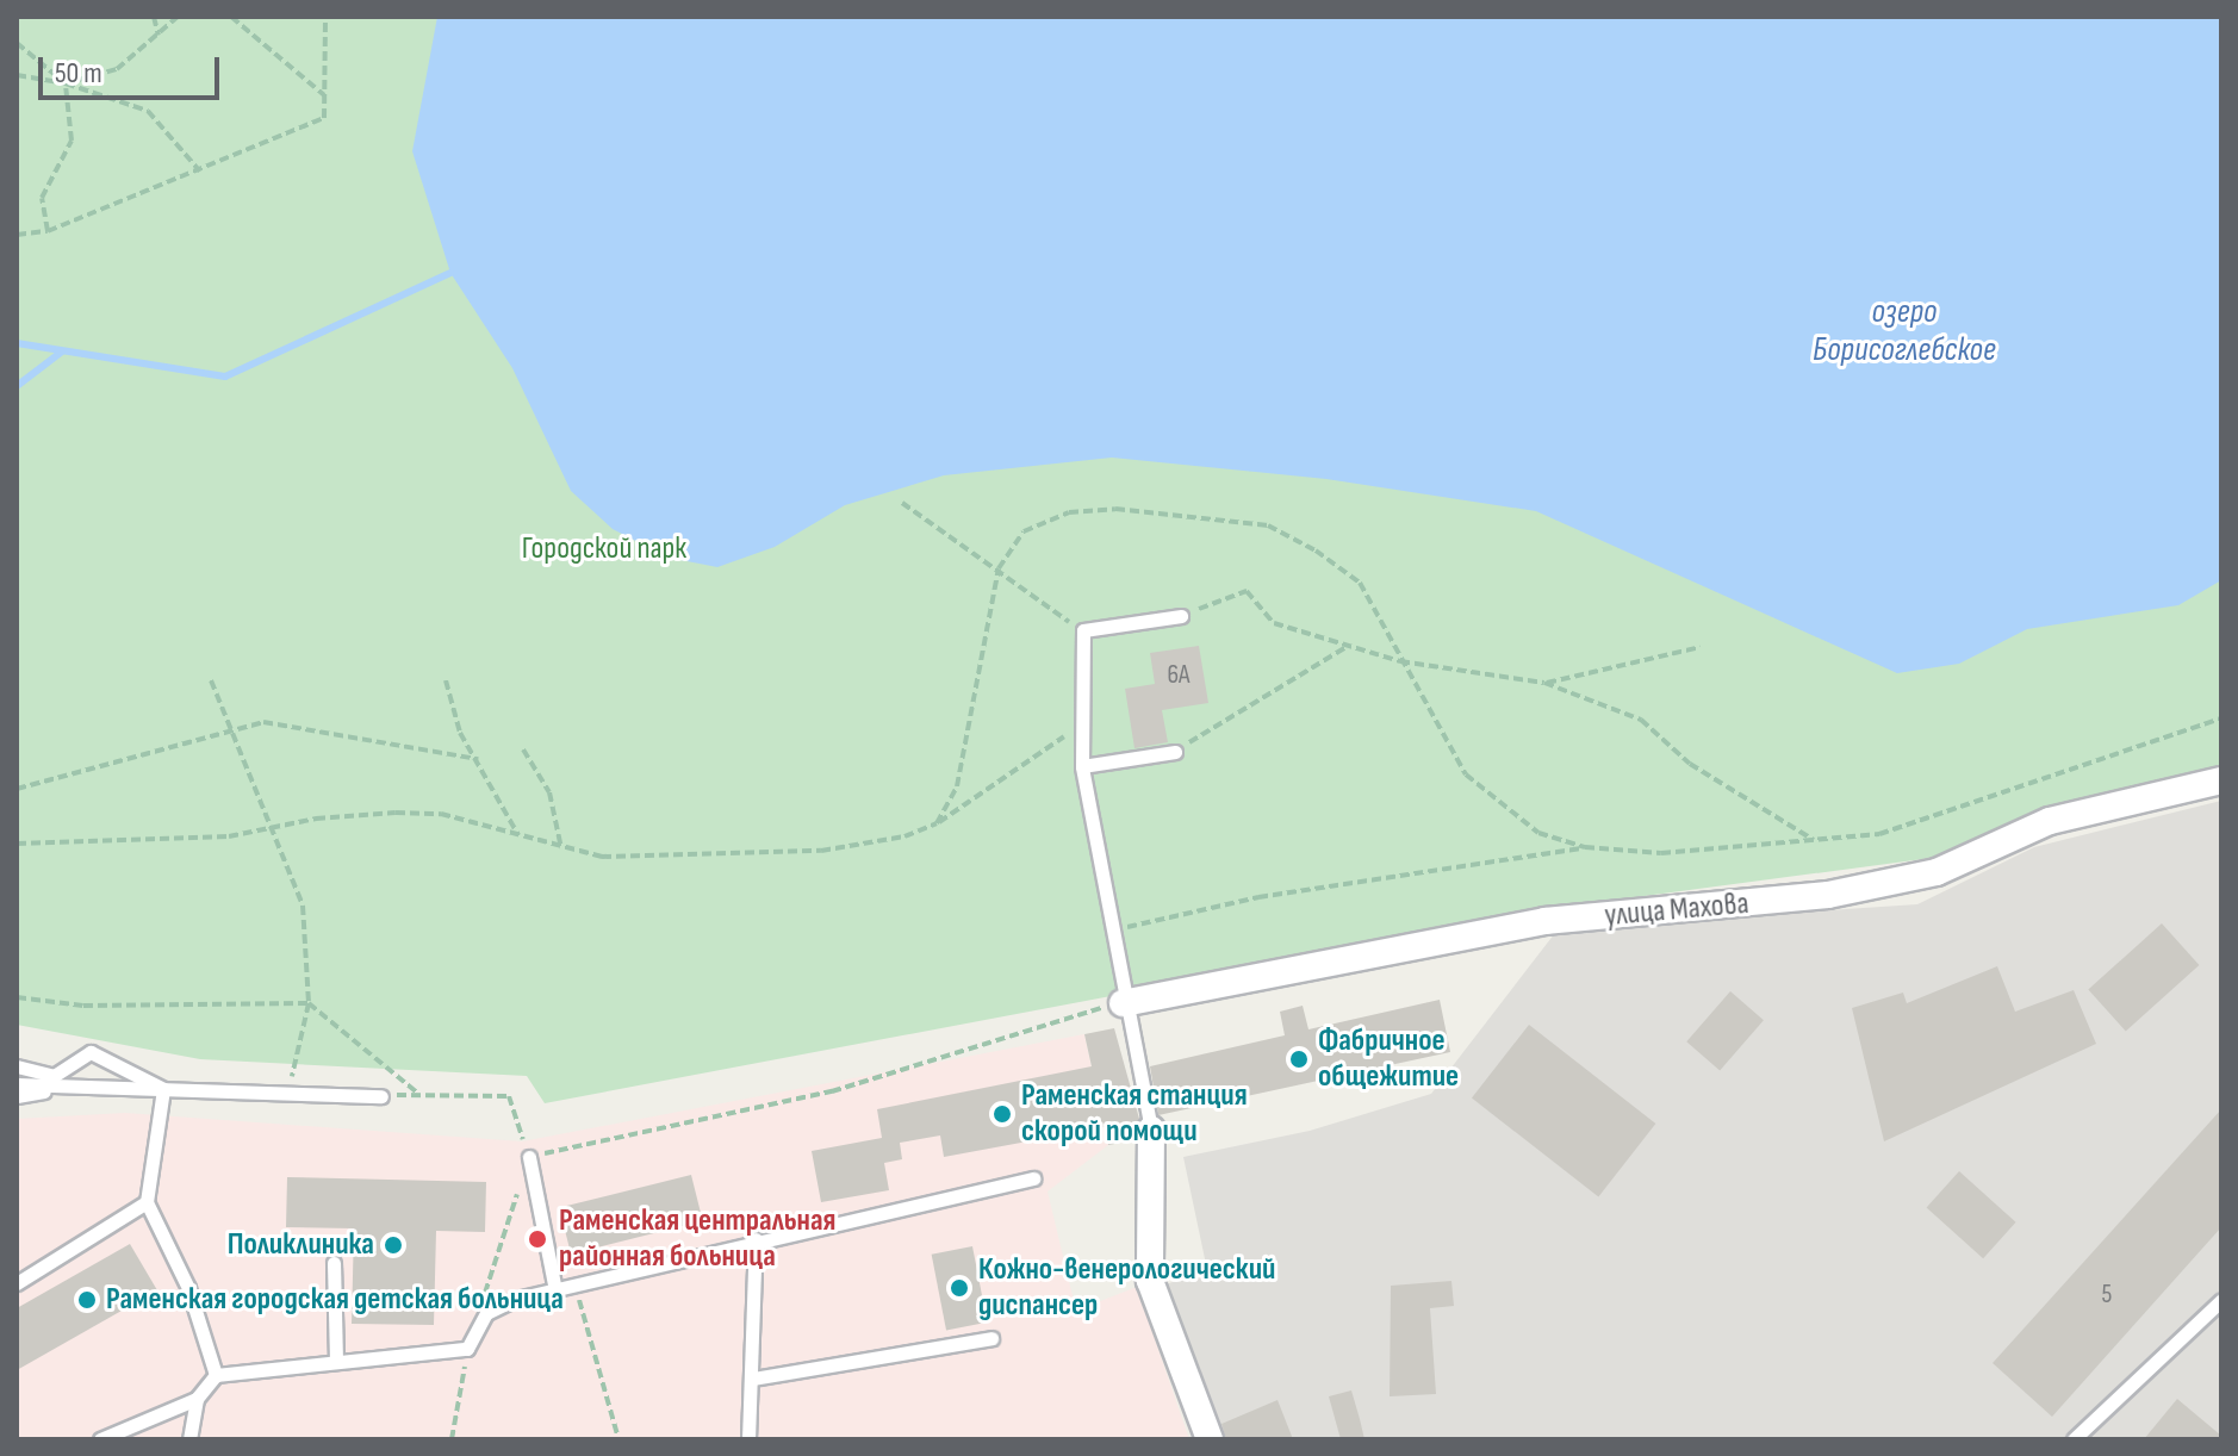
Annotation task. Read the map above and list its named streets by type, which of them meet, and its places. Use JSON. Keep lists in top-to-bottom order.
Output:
{
  "streets": {
    "street": ["улица Махова"]
  },
  "water": ["озеро Борисоглебское"],
  "parks": ["Городской парк"],
  "places": [
    "Фабричное общежитие",
    "Раменская станция скорой помощи",
    "Раменская центральная районная больница",
    "Поликлиника",
    "Кожно-венерологический диспансер",
    "Раменская городская детская больница"
  ],
  "house_numbers": ["6А", "5"],
  "scale_bar": "50 m"
}
